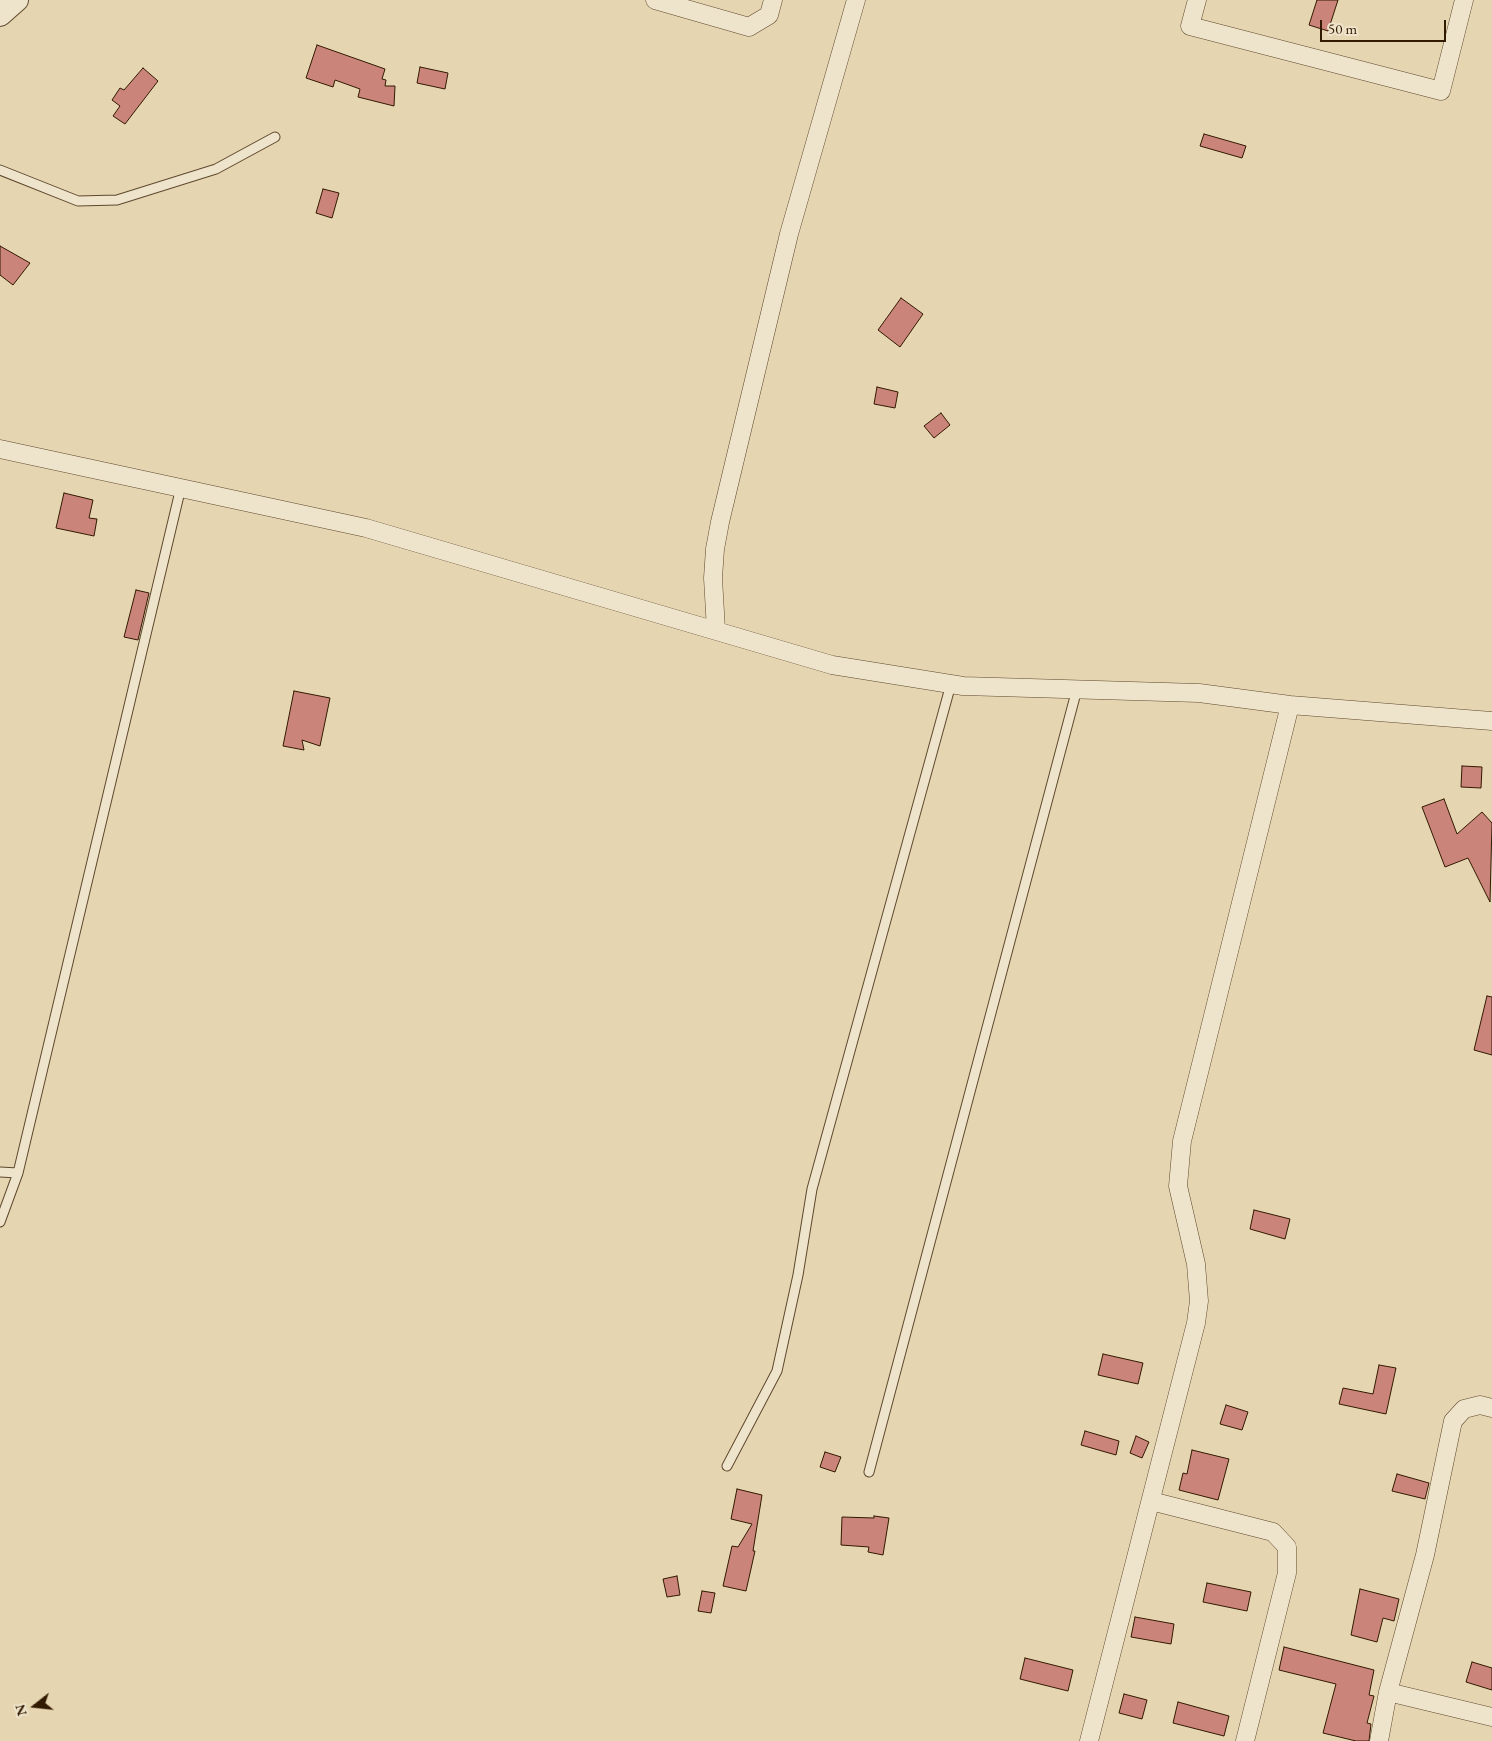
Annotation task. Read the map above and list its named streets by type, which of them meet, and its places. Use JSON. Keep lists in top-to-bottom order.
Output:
{
  "scale_bar": "50 m",
  "north": "left"
}
